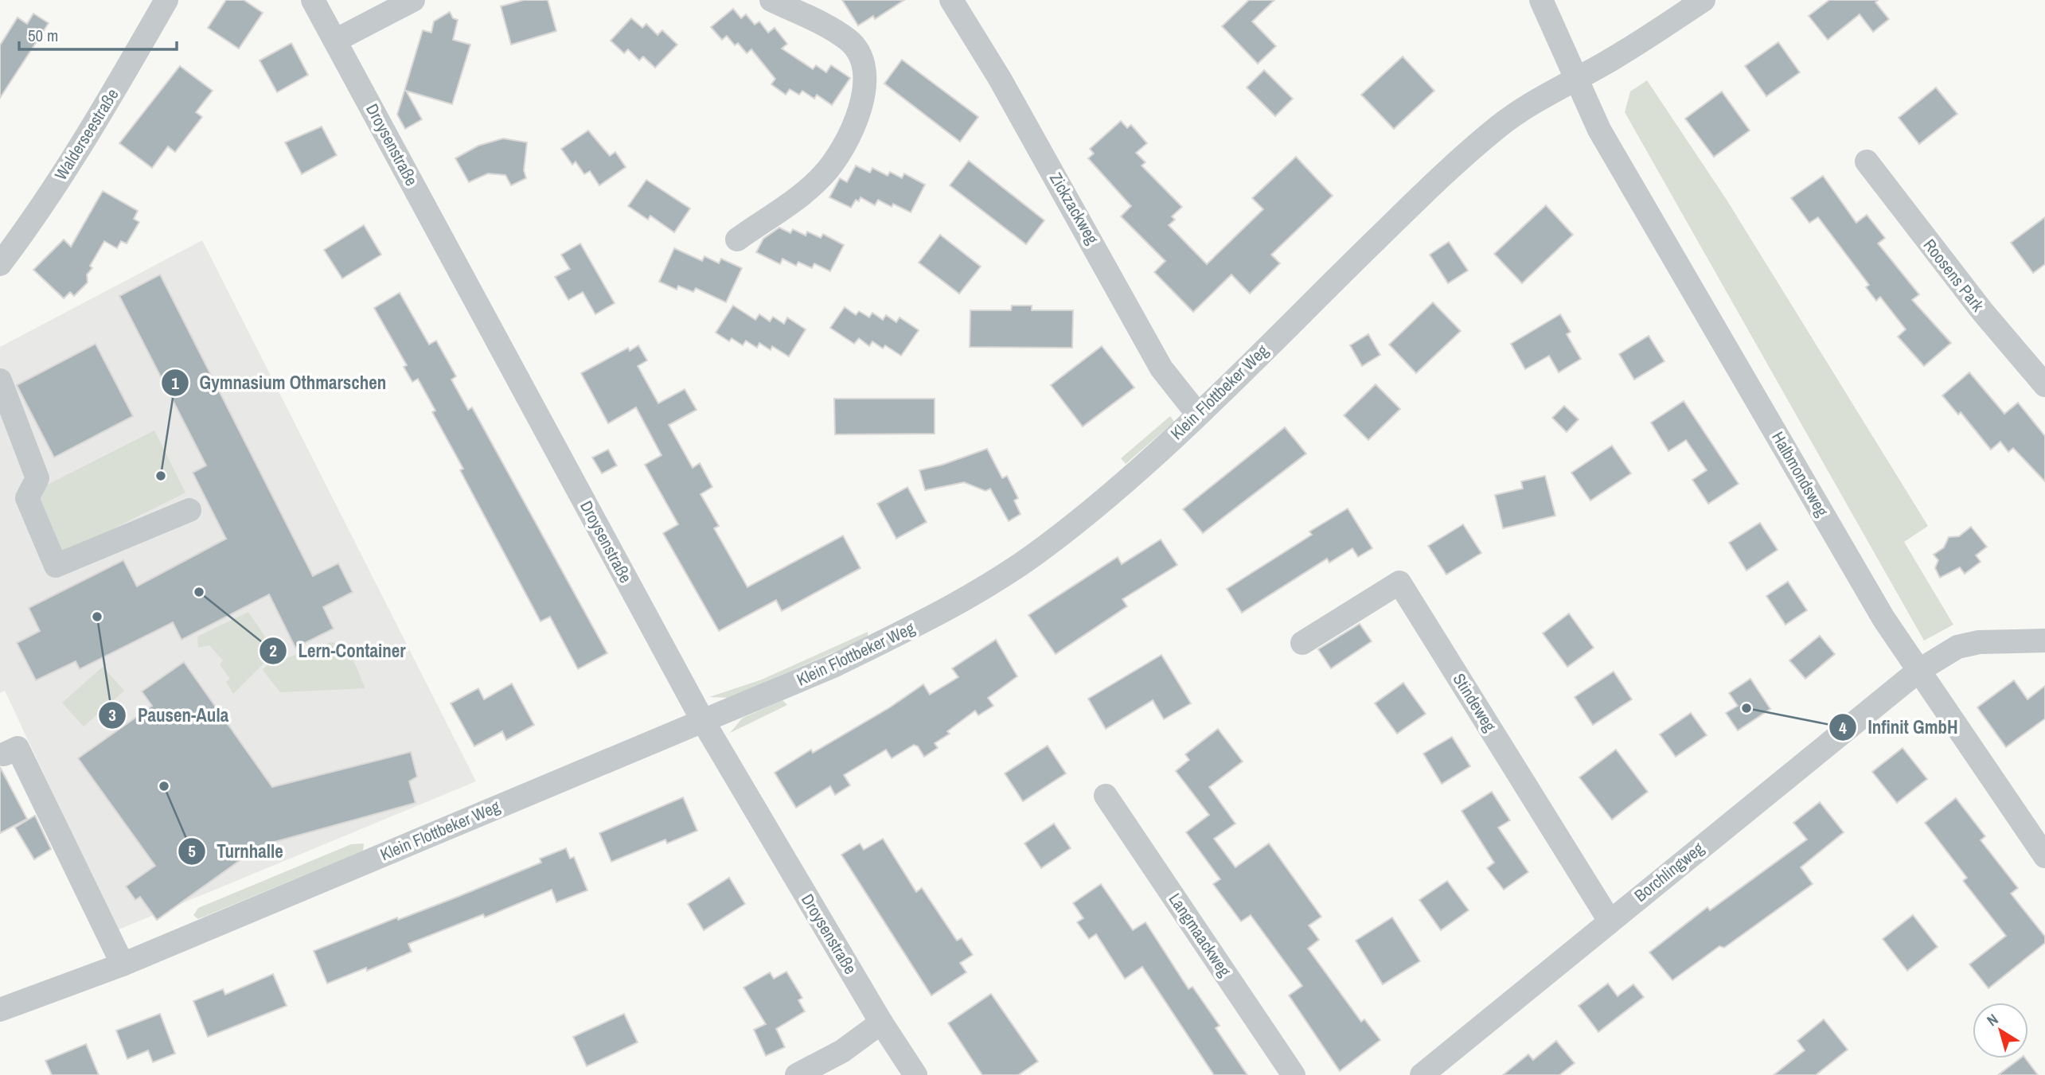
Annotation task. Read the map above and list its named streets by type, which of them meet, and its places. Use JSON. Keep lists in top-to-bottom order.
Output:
{
  "streets": {
    "street": [
      "Walderseestraße",
      "Droysenstraße",
      "Zickzackweg",
      "Roosens Park",
      "Klein Flottbeker Weg",
      "Halbmondsweg",
      "Stindeweg",
      "Borchlingweg",
      "Langmaackweg"
    ]
  },
  "crossings": [
    ["Droysenstraße", "Klein Flottbeker Weg"],
    ["Zickzackweg", "Klein Flottbeker Weg"],
    ["Klein Flottbeker Weg", "Halbmondsweg"],
    ["Halbmondsweg", "Borchlingweg"],
    ["Stindeweg", "Borchlingweg"]
  ],
  "places": [
    "Gymnasium Othmarschen",
    "Lern-Container",
    "Pausen-Aula",
    "Infinit GmbH",
    "Turnhalle"
  ],
  "scale_bar": "50 m",
  "north": "top left"
}
